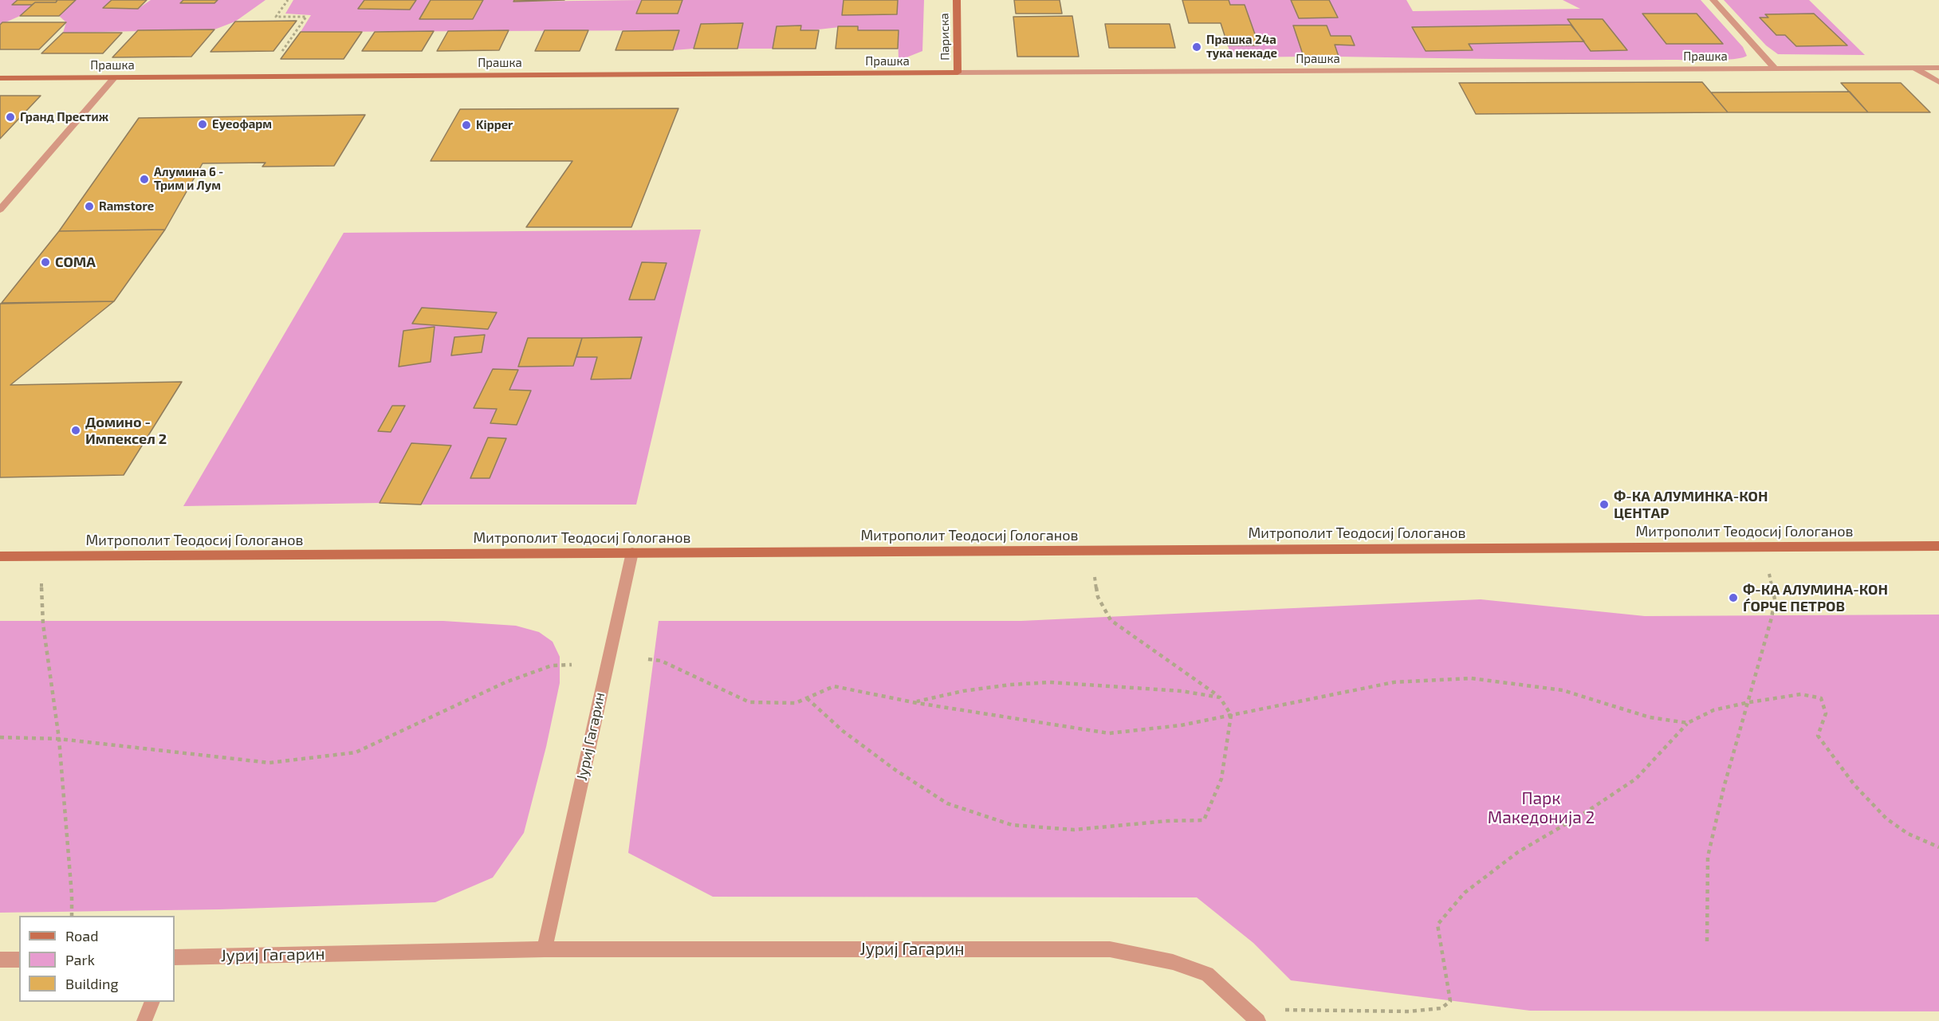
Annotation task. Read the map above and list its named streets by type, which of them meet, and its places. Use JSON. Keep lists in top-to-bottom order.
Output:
{
  "streets": {
    "street": [
      "Париска",
      "Прашка",
      "Митрополит Теодосиј Гологанов",
      "Јуриј Гагарин"
    ]
  },
  "crossings": [
    ["Париска", "Прашка"],
    ["Митрополит Теодосиј Гологанов", "Јуриј Гагарин"]
  ],
  "parks": ["Парк Македонија 2"],
  "places": [
    "Прашка 24а тука некаде",
    "Гранд Престиж",
    "Еуеофарм",
    "Kipper",
    "Алумина 6 - Трим и Лум",
    "Ramstore",
    "СОМА",
    "Домино - Импексел 2",
    "Ф-КА АЛУМИНКА-КОН ЦЕНТАР",
    "Ф-КА АЛУМИНА-КОН ЃОРЧЕ ПЕТРОВ"
  ],
  "legend": ["Road", "Park", "Building"]
}
